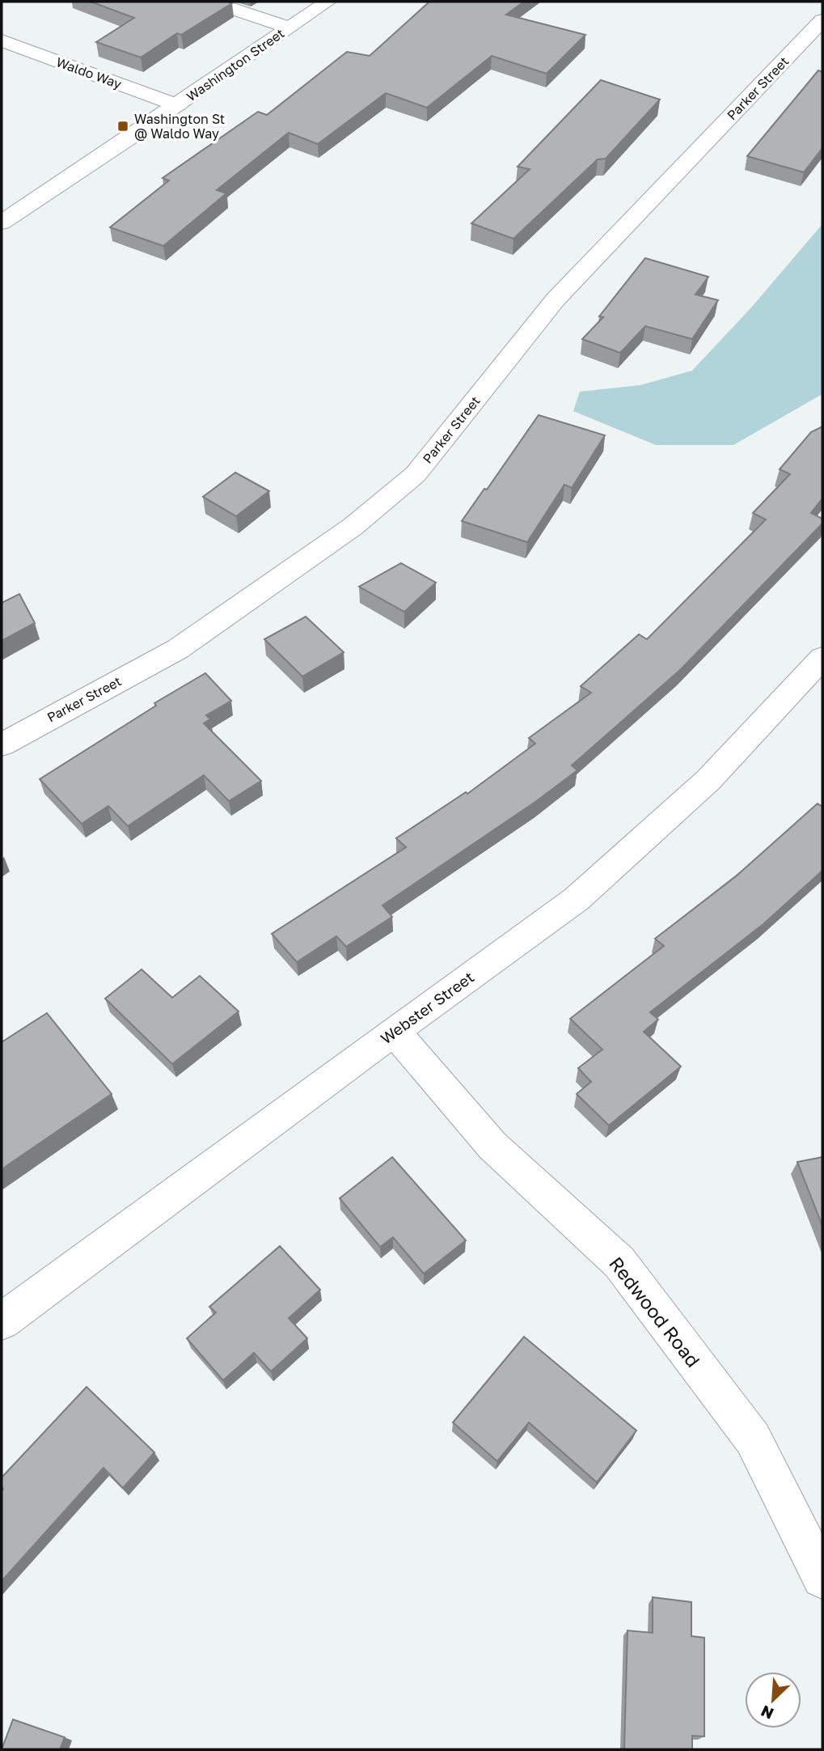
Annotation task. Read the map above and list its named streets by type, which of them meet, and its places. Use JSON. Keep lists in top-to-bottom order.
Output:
{
  "streets": {
    "street": [
      "Washington Street",
      "Waldo Way",
      "Parker Street",
      "Webster Street",
      "Redwood Road"
    ]
  },
  "crossings": [
    ["Washington Street", "Waldo Way"],
    ["Webster Street", "Redwood Road"]
  ],
  "places": {
    "transit": ["Washington St @ Waldo Way"]
  },
  "north": "bottom left"
}
